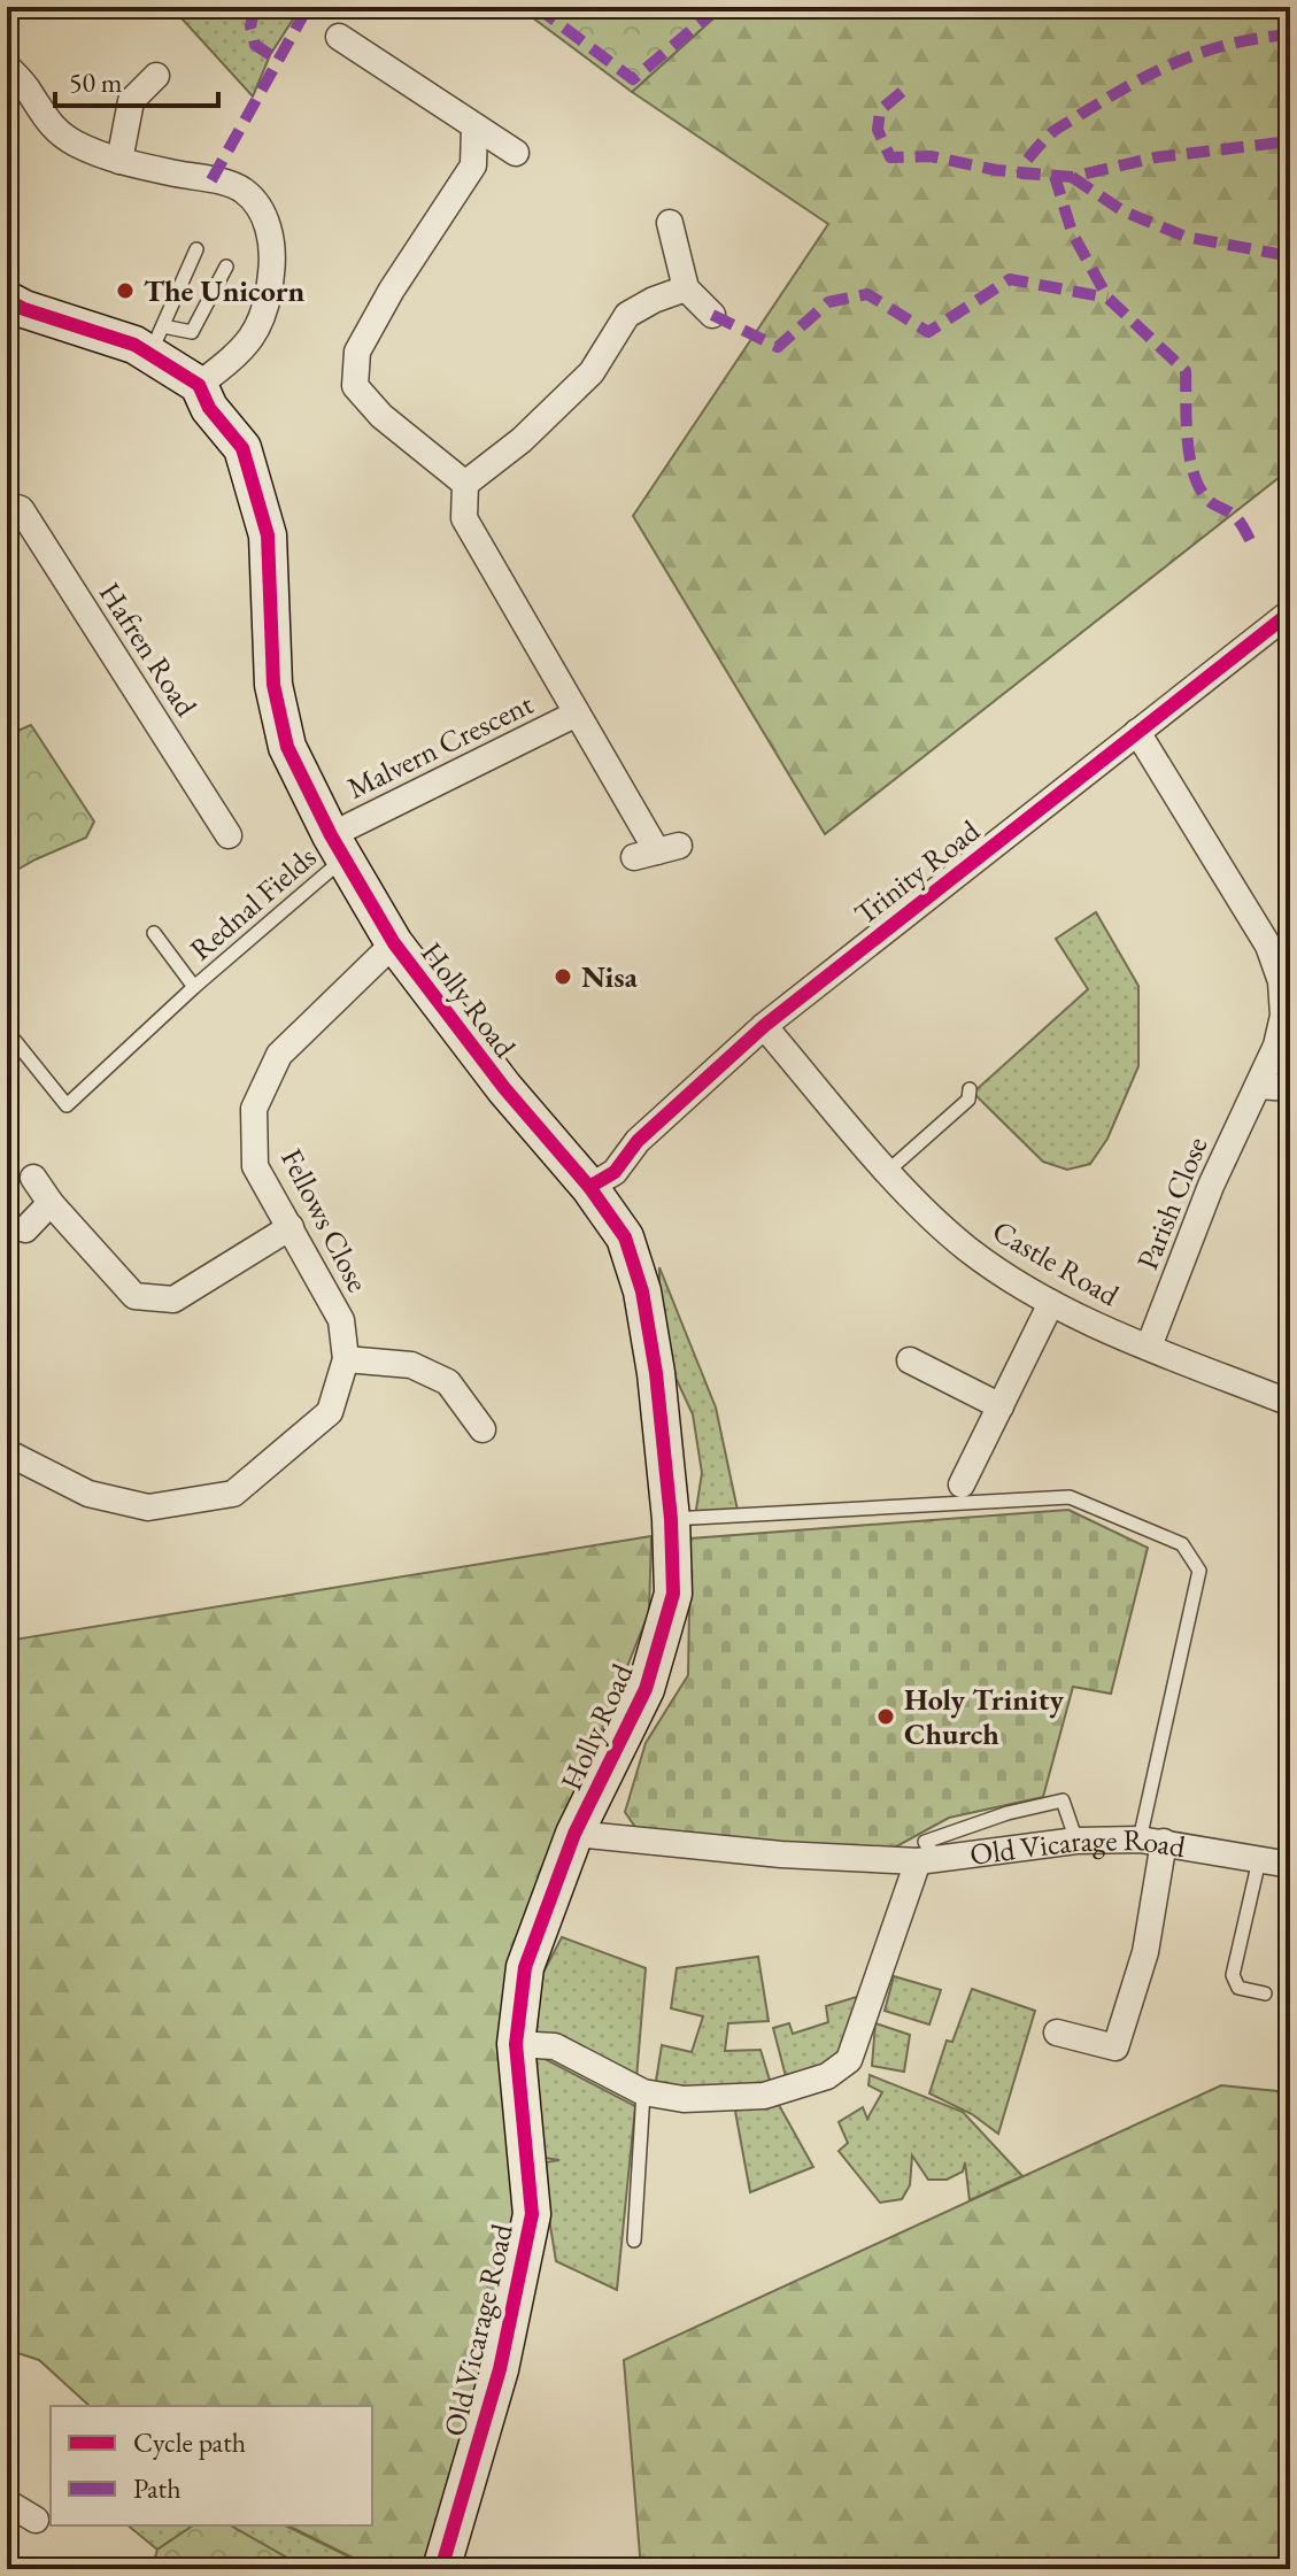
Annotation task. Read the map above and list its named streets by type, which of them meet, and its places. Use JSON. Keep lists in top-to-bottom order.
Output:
{
  "streets": {
    "street": [
      "Hafren Road",
      "Malvern Crescent",
      "Trinity Road",
      "Holly Road",
      "Parish Close",
      "Fellows Close",
      "Castle Road",
      "Old Vicarage Road"
    ],
    "lane": ["Rednal Fields"]
  },
  "crossings": [
    ["Malvern Crescent", "Rednal Fields"],
    ["Malvern Crescent", "Holly Road"],
    ["Trinity Road", "Holly Road"],
    ["Trinity Road", "Parish Close"],
    ["Trinity Road", "Castle Road"],
    ["Rednal Fields", "Holly Road"],
    ["Holly Road", "Fellows Close"],
    ["Holly Road", "Old Vicarage Road"],
    ["Parish Close", "Castle Road"]
  ],
  "places": ["The Unicorn", "Nisa", "Holy Trinity Church"],
  "legend": ["Cycle path", "Path"],
  "scale_bar": "50 m"
}
